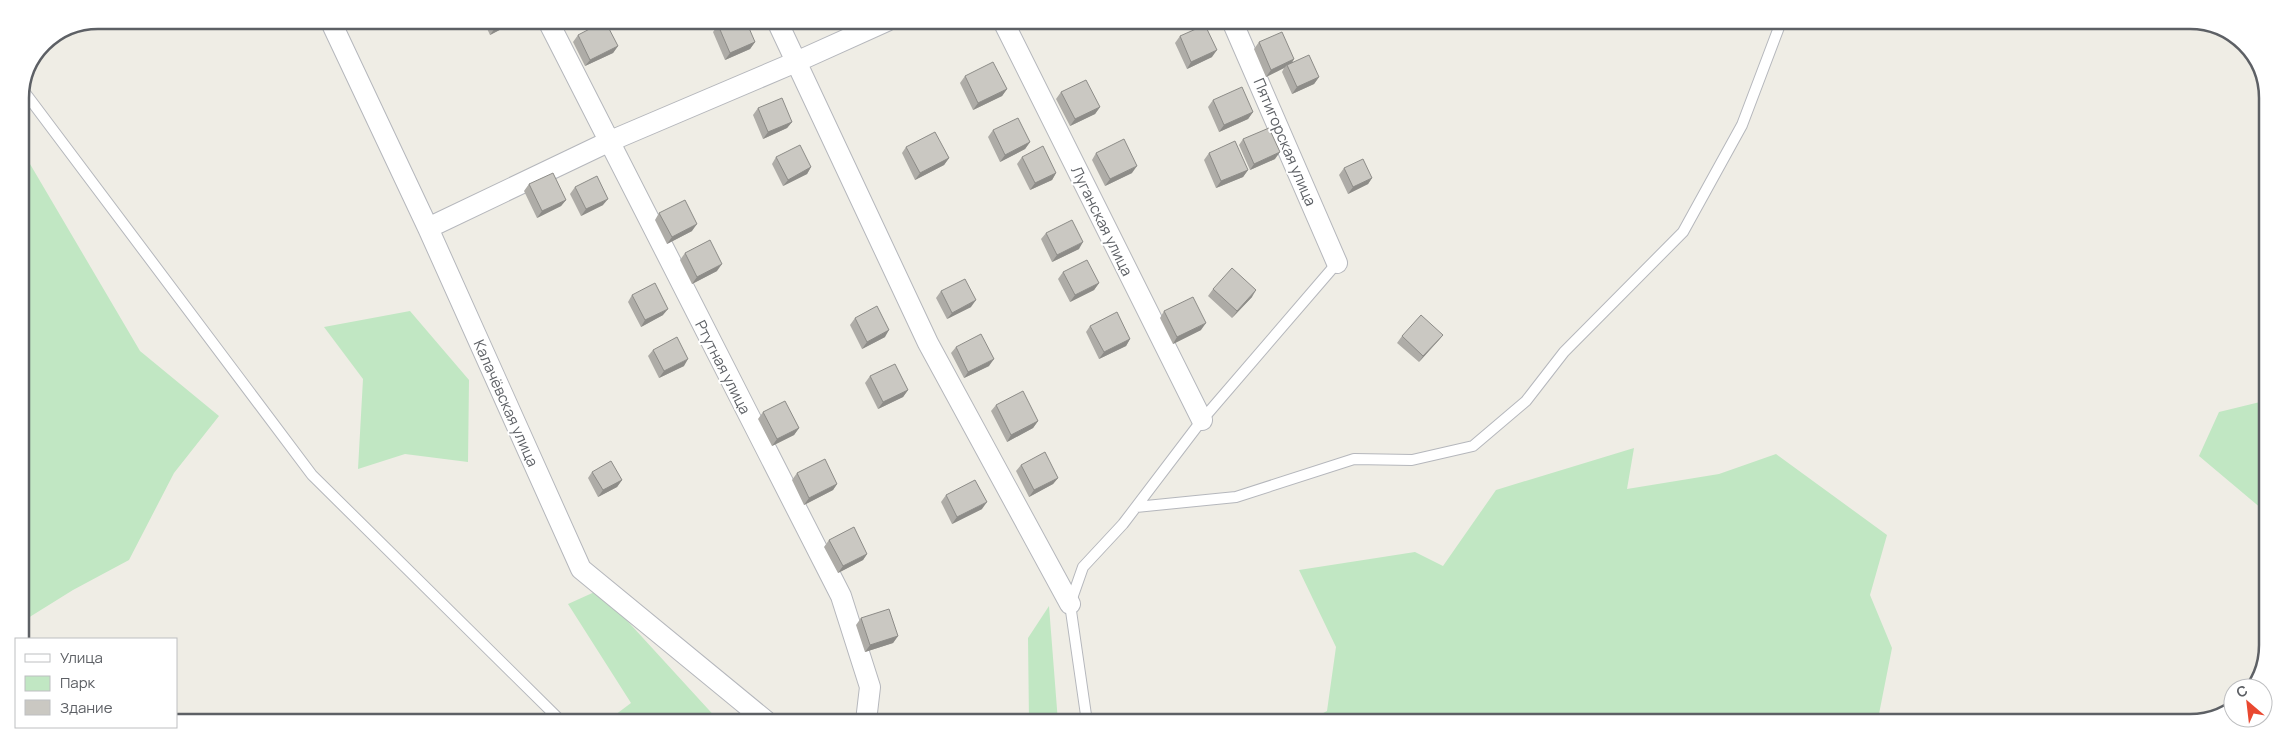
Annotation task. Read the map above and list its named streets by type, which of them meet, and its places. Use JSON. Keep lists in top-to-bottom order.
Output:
{
  "streets": {
    "street": [
      "Пятигорская улица",
      "Луганская улица",
      "Ртутная улица",
      "Калачёвская улица"
    ]
  },
  "legend": ["Улица", "Парк", "Здание"],
  "north": "top left"
}
